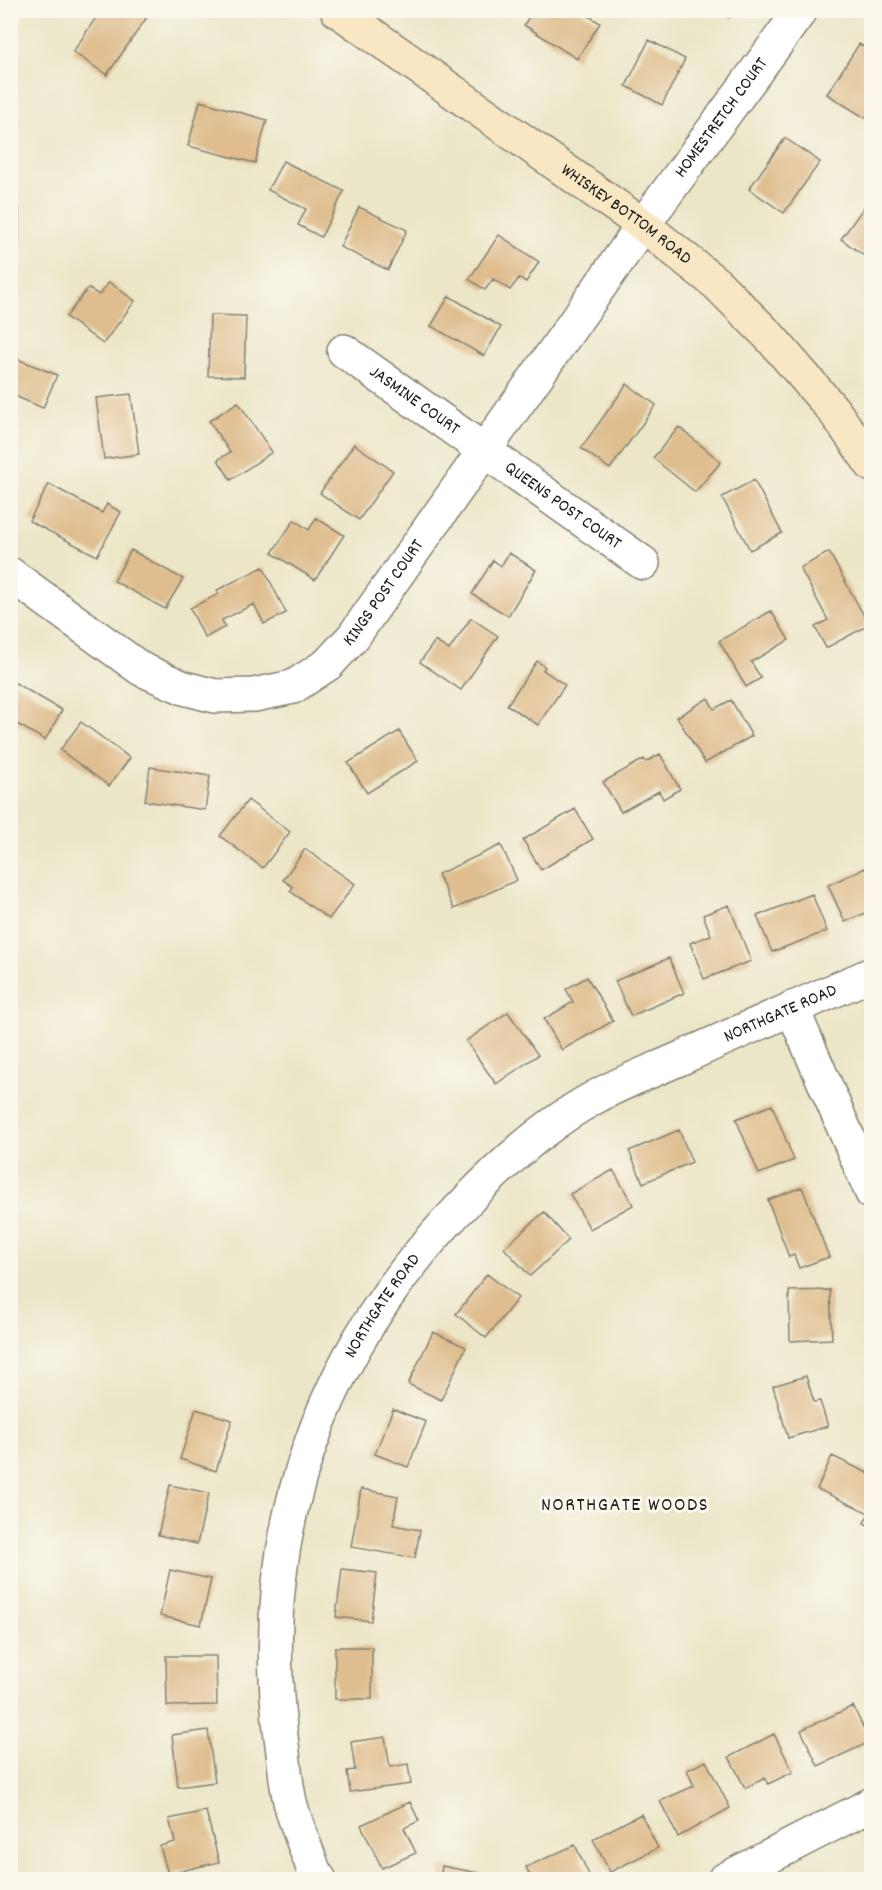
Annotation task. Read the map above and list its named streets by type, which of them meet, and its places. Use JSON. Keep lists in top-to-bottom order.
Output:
{
  "streets": {
    "street": [
      "HOMESTRETCH COURT",
      "WHISKEY BOTTOM ROAD",
      "JASMINE COURT",
      "QUEENS POST COURT",
      "KINGS POST COURT",
      "NORTHGATE ROAD"
    ]
  },
  "crossings": [
    ["HOMESTRETCH COURT", "WHISKEY BOTTOM ROAD"],
    ["HOMESTRETCH COURT", "KINGS POST COURT"],
    ["WHISKEY BOTTOM ROAD", "KINGS POST COURT"],
    ["JASMINE COURT", "QUEENS POST COURT"],
    ["JASMINE COURT", "KINGS POST COURT"],
    ["QUEENS POST COURT", "KINGS POST COURT"]
  ],
  "districts": ["NORTHGATE WOODS"]
}
